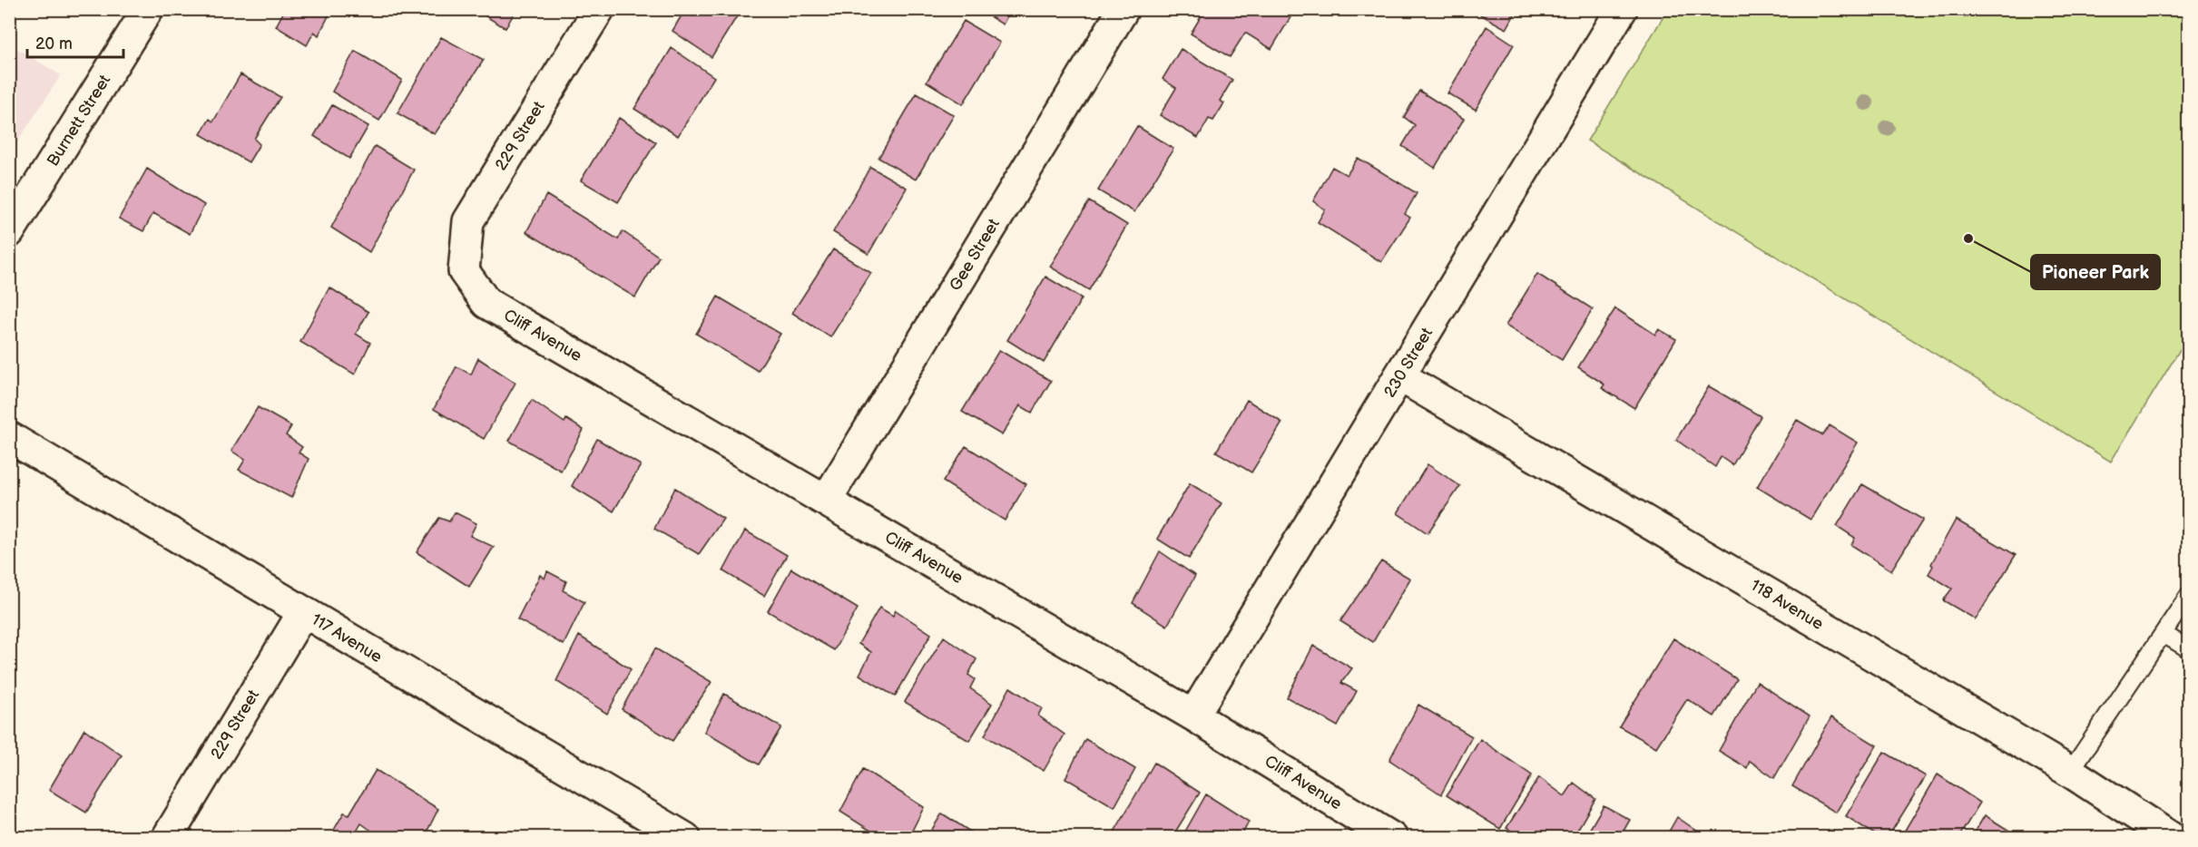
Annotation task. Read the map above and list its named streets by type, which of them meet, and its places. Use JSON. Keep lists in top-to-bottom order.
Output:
{
  "streets": {
    "street": [
      "Burnett Street",
      "229 Street",
      "Gee Street",
      "Cliff Avenue",
      "230 Street",
      "118 Avenue",
      "117 Avenue"
    ]
  },
  "crossings": [
    ["229 Street", "Cliff Avenue"],
    ["229 Street", "117 Avenue"],
    ["Gee Street", "Cliff Avenue"],
    ["Cliff Avenue", "230 Street"],
    ["230 Street", "118 Avenue"]
  ],
  "places": ["Pioneer Park"],
  "scale_bar": "20 m"
}
